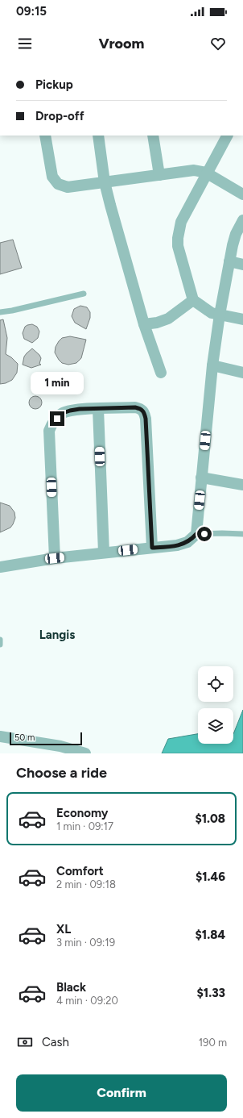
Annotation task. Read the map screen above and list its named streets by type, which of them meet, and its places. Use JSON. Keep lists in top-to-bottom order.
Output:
{
  "districts": ["Langis"],
  "scale_bar": "50 m",
  "page": {
    "status": "09:15",
    "header": "Vroom",
    "banner": ["Pickup", "Drop-off"],
    "bubble": "1 min",
    "scale": "50 m",
    "heading": "Choose a ride",
    "list": [
      {
        "name": "Economy",
        "note": "1 min · 09:17",
        "value": "$1.08"
      },
      {
        "name": "Comfort",
        "note": "2 min · 09:18",
        "value": "$1.46"
      },
      {
        "name": "XL",
        "note": "3 min · 09:19",
        "value": "$1.84"
      },
      {
        "name": "Black",
        "note": "4 min · 09:20",
        "value": "$1.33"
      }
    ],
    "pay": ["Cash", "190 m"],
    "buttons": "Confirm"
  }
}
